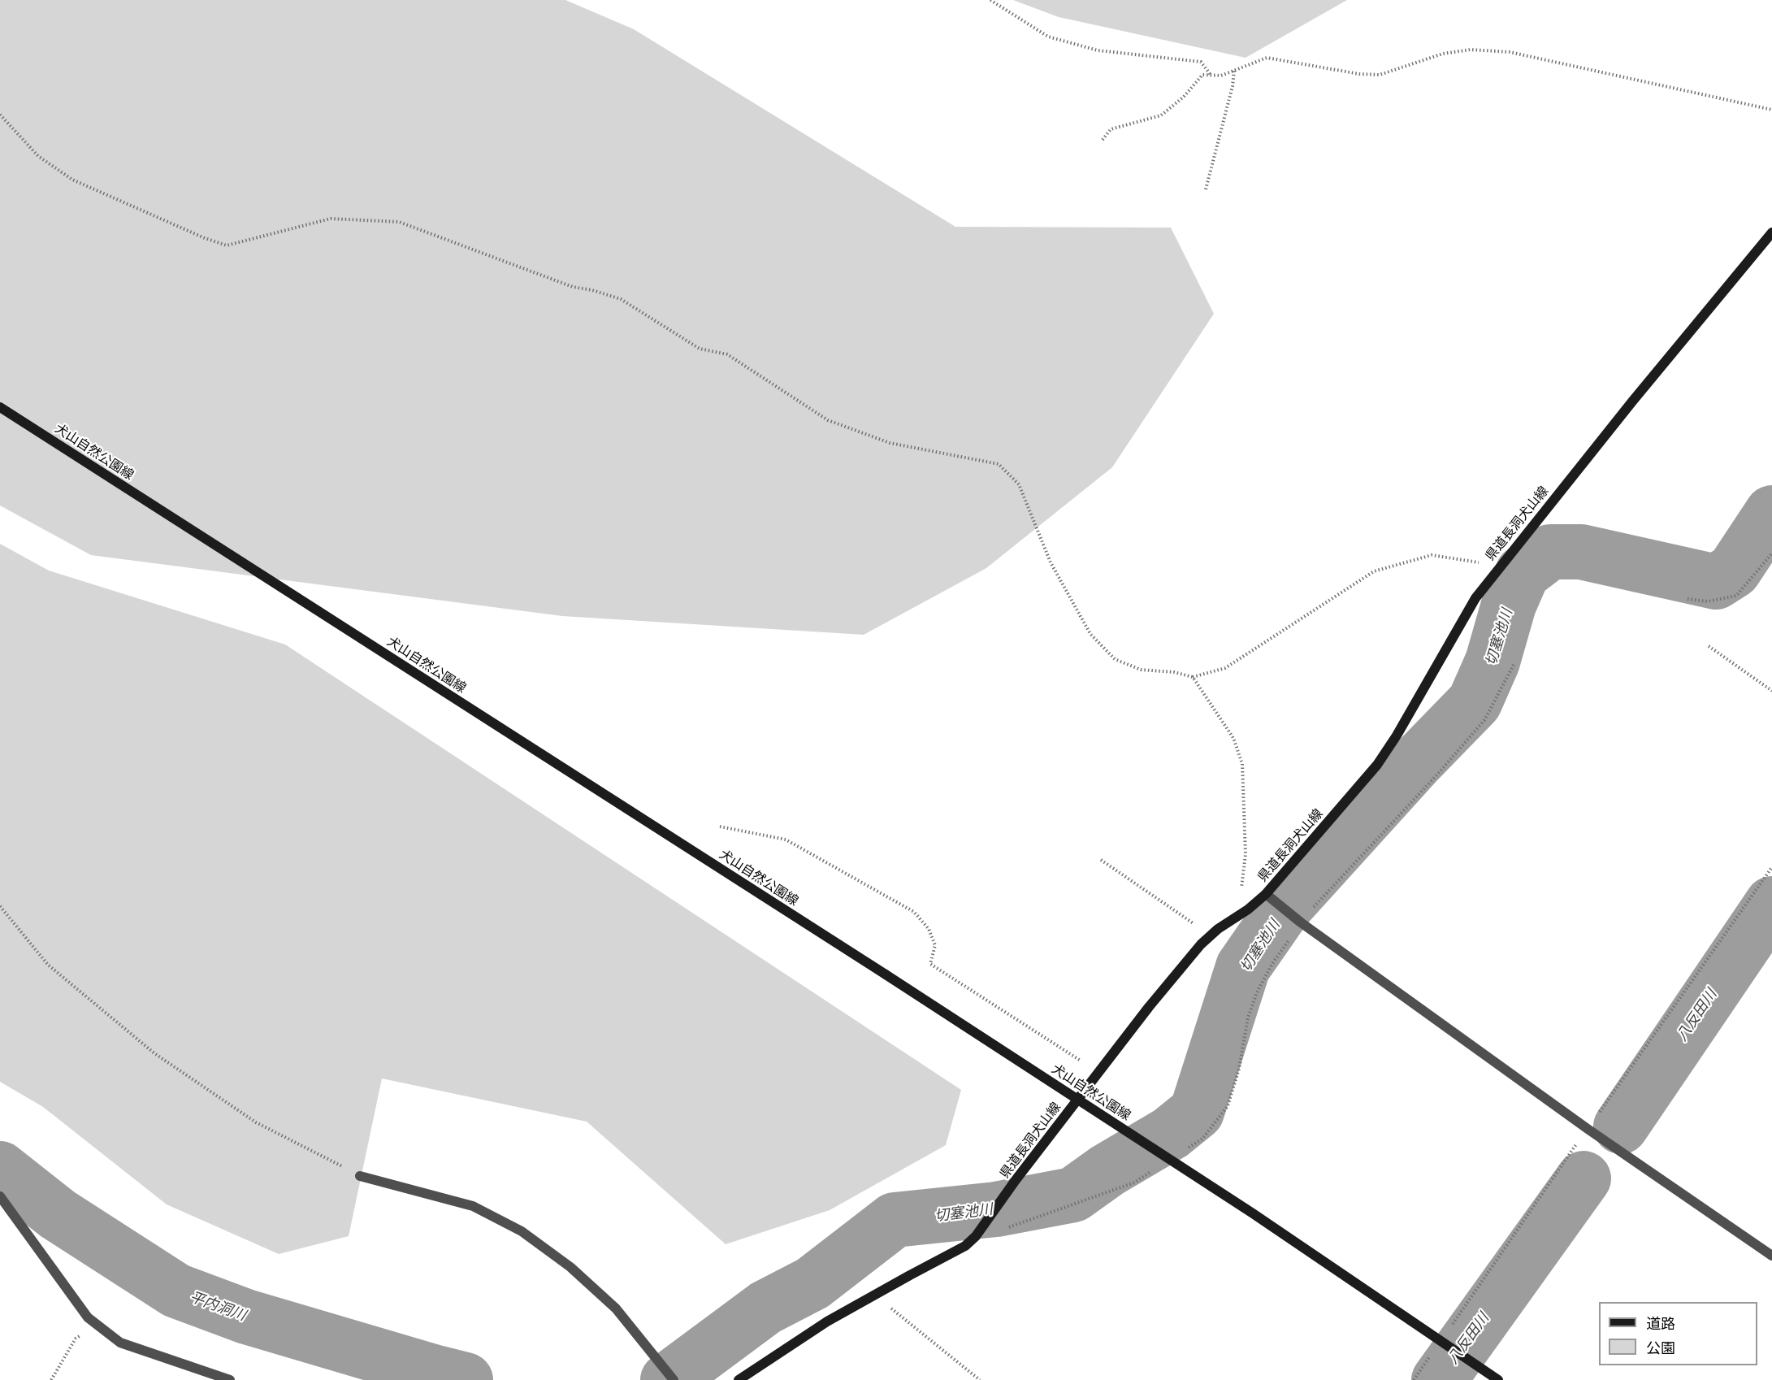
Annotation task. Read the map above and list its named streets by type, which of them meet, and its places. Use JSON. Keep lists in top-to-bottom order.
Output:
{
  "streets": {
    "main road": ["犬山自然公園線", "県道長洞犬山線"]
  },
  "water": ["切塞池川", "八反田川", "平内洞川"],
  "legend": ["道路", "公園"]
}
